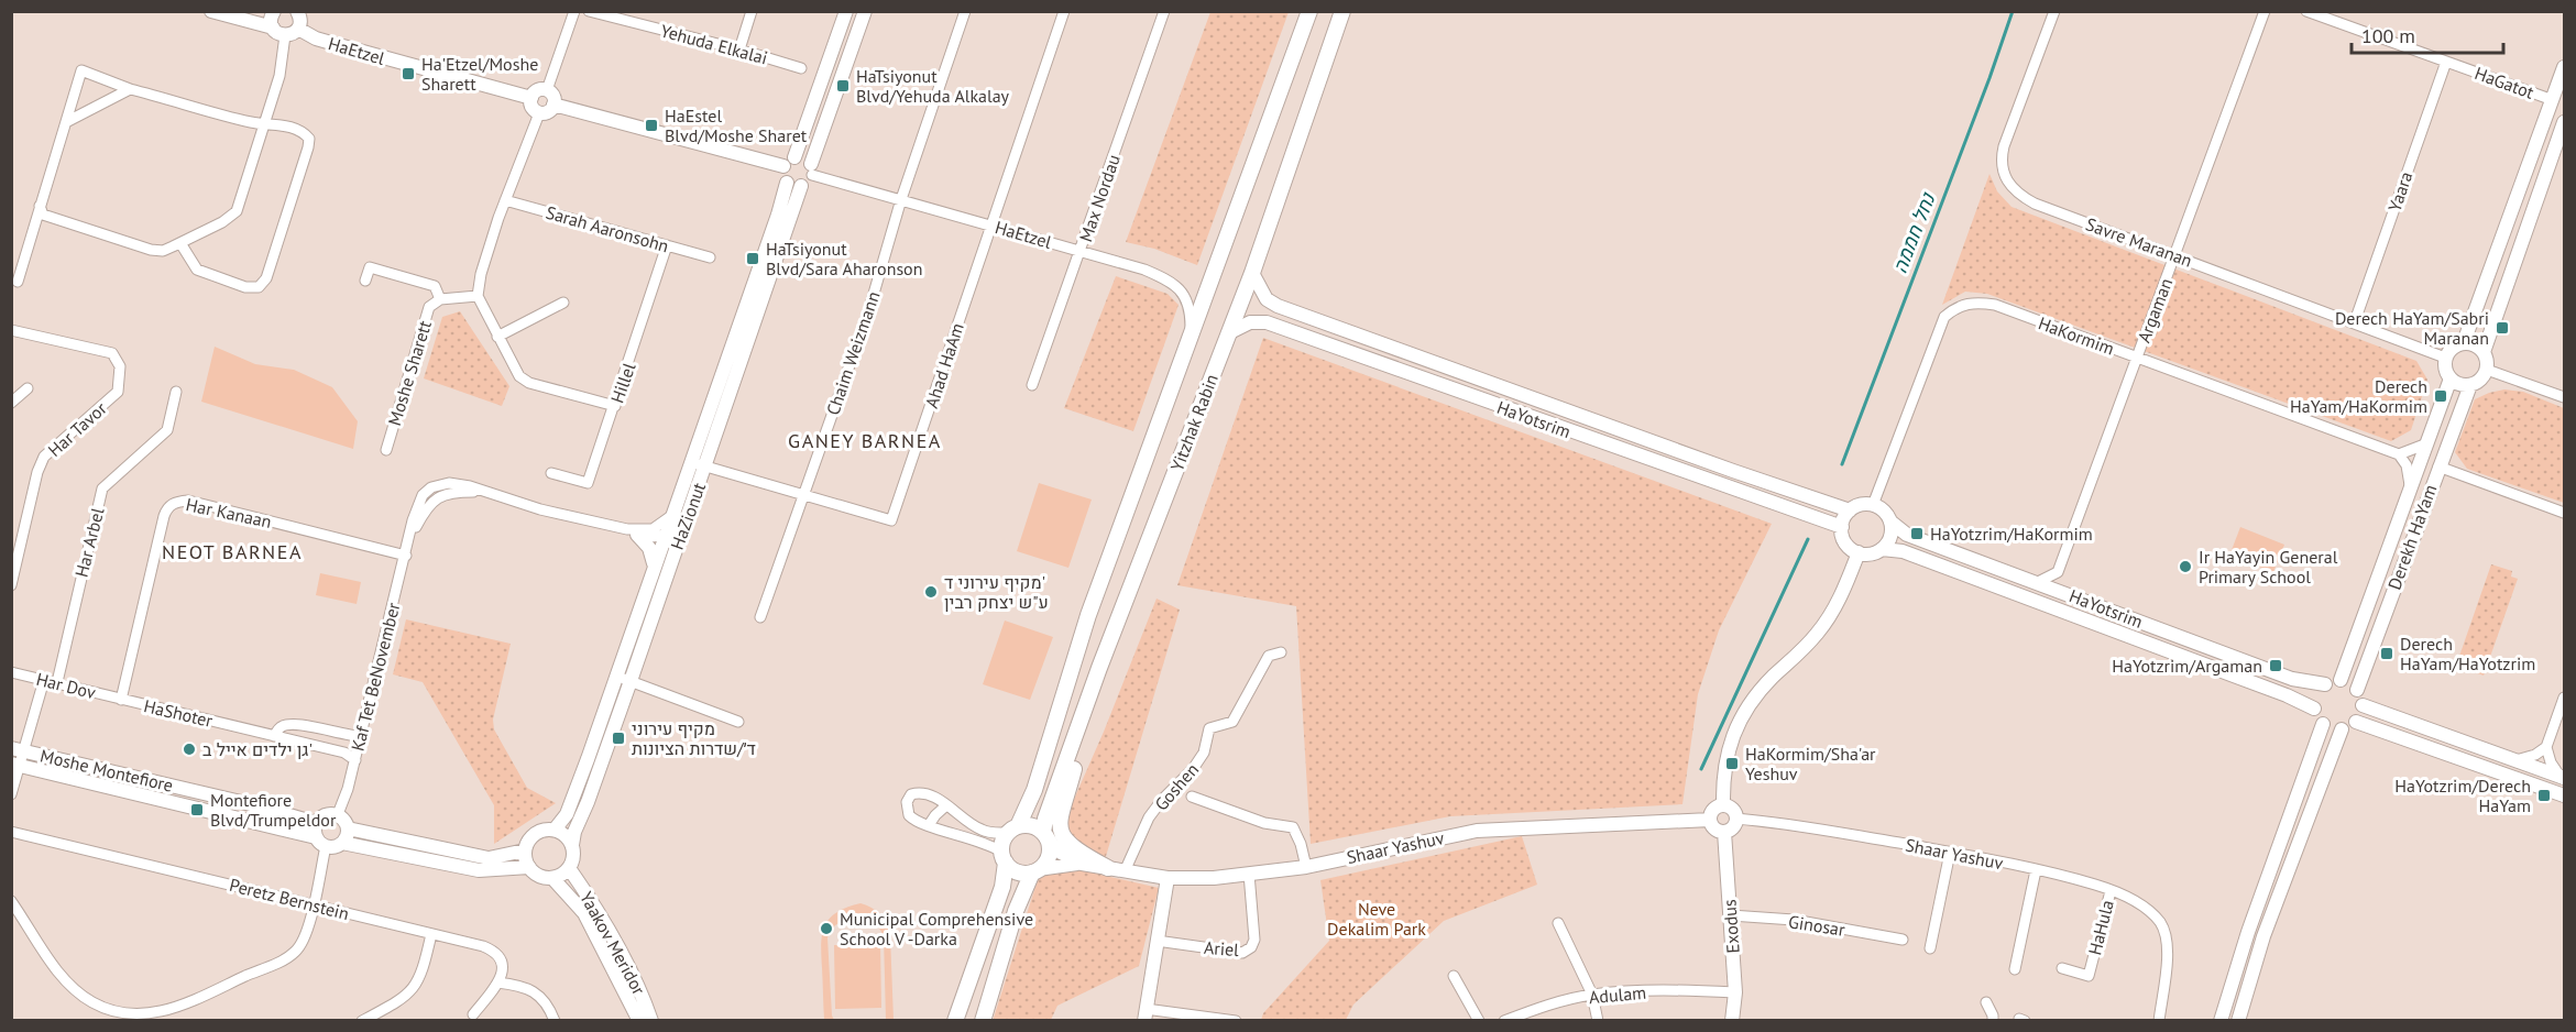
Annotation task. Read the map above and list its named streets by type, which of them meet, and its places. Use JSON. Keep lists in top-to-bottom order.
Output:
{
  "streets": {
    "main road": ["Yitzhak Rabin"],
    "street": [
      "Yehuda Elkalai",
      "HaEtzel",
      "HaGatot",
      "Yaara",
      "Max Nordau",
      "Sarah Aaronsohn",
      "Savre Maranan",
      "Argaman",
      "HaKormim",
      "Chaim Weizmann",
      "Ahad HaAm",
      "Moshe Sharett",
      "Hillel",
      "HaYotsrim",
      "Har Tavor",
      "Har Kanaan",
      "HaZionut",
      "Derekh HaYam",
      "Har Arbel",
      "Kaf Tet BeNovember",
      "Har Dov",
      "HaShoter",
      "Moshe Montefiore",
      "Goshen",
      "Shaar Yashuv",
      "Peretz Bernstein",
      "Ginosar",
      "Exodus",
      "HaHula",
      "Yaakov Meridor",
      "Ariel",
      "Adulam"
    ]
  },
  "crossings": [
    ["HaEtzel", "Max Nordau"],
    ["HaEtzel", "Chaim Weizmann"],
    ["HaEtzel", "Ahad HaAm"],
    ["HaEtzel", "Yitzhak Rabin"],
    ["HaEtzel", "HaZionut"],
    ["HaGatot", "Yaara"],
    ["Yaara", "Savre Maranan"],
    ["Sarah Aaronsohn", "Hillel"],
    ["Savre Maranan", "Argaman"],
    ["Savre Maranan", "Derekh HaYam"],
    ["Argaman", "HaKormim"],
    ["HaKormim", "HaYotsrim"],
    ["Chaim Weizmann", "Ahad HaAm"],
    ["Ahad HaAm", "HaZionut"],
    ["HaYotsrim", "Yitzhak Rabin"],
    ["HaYotsrim", "Derekh HaYam"],
    ["Yitzhak Rabin", "Shaar Yashuv"],
    ["Har Kanaan", "Kaf Tet BeNovember"],
    ["Har Kanaan", "Har Dov"],
    ["Har Kanaan", "HaShoter"],
    ["HaZionut", "Kaf Tet BeNovember"],
    ["HaZionut", "Yaakov Meridor"],
    ["Har Arbel", "Har Dov"],
    ["Kaf Tet BeNovember", "HaShoter"],
    ["Kaf Tet BeNovember", "Moshe Montefiore"],
    ["Har Dov", "HaShoter"],
    ["Goshen", "Shaar Yashuv"],
    ["Shaar Yashuv", "Exodus"],
    ["Shaar Yashuv", "HaHula"],
    ["Shaar Yashuv", "Ariel"],
    ["Ginosar", "Exodus"],
    ["Exodus", "Adulam"]
  ],
  "districts": ["GANEY BARNEA", "NEOT BARNEA"],
  "water": ["נחל חממה"],
  "parks": ["Neve Dekalim Park"],
  "places": {
    "transit": [
      "Ha'Etzel/Moshe Sharett",
      "HaTsiyonut Blvd/Yehuda Alkalay",
      "HaEstel Blvd/Moshe Sharet",
      "HaTsiyonut Blvd/Sara Aharonson",
      "Derech HaYam/Sabri Maranan",
      "Derech HaYam/HaKormim",
      "HaYotzrim/HaKormim",
      "Derech HaYam/HaYotzrim",
      "HaYotzrim/Argaman",
      "מקיף עירוני ד׳/שדרות הציונות",
      "HaKormim/Sha'ar Yeshuv",
      "HaYotzrim/Derech HaYam",
      "Montefiore Blvd/Trumpeldor"
    ],
    "other": [
      "Ir HaYayin General Primary School",
      "מקיף עירוני ד' ע\"ש יצחק רבין",
      "גן ילדים אייל ב'",
      "Municipal Comprehensive School V -Darka"
    ]
  },
  "scale_bar": "100 m"
}
